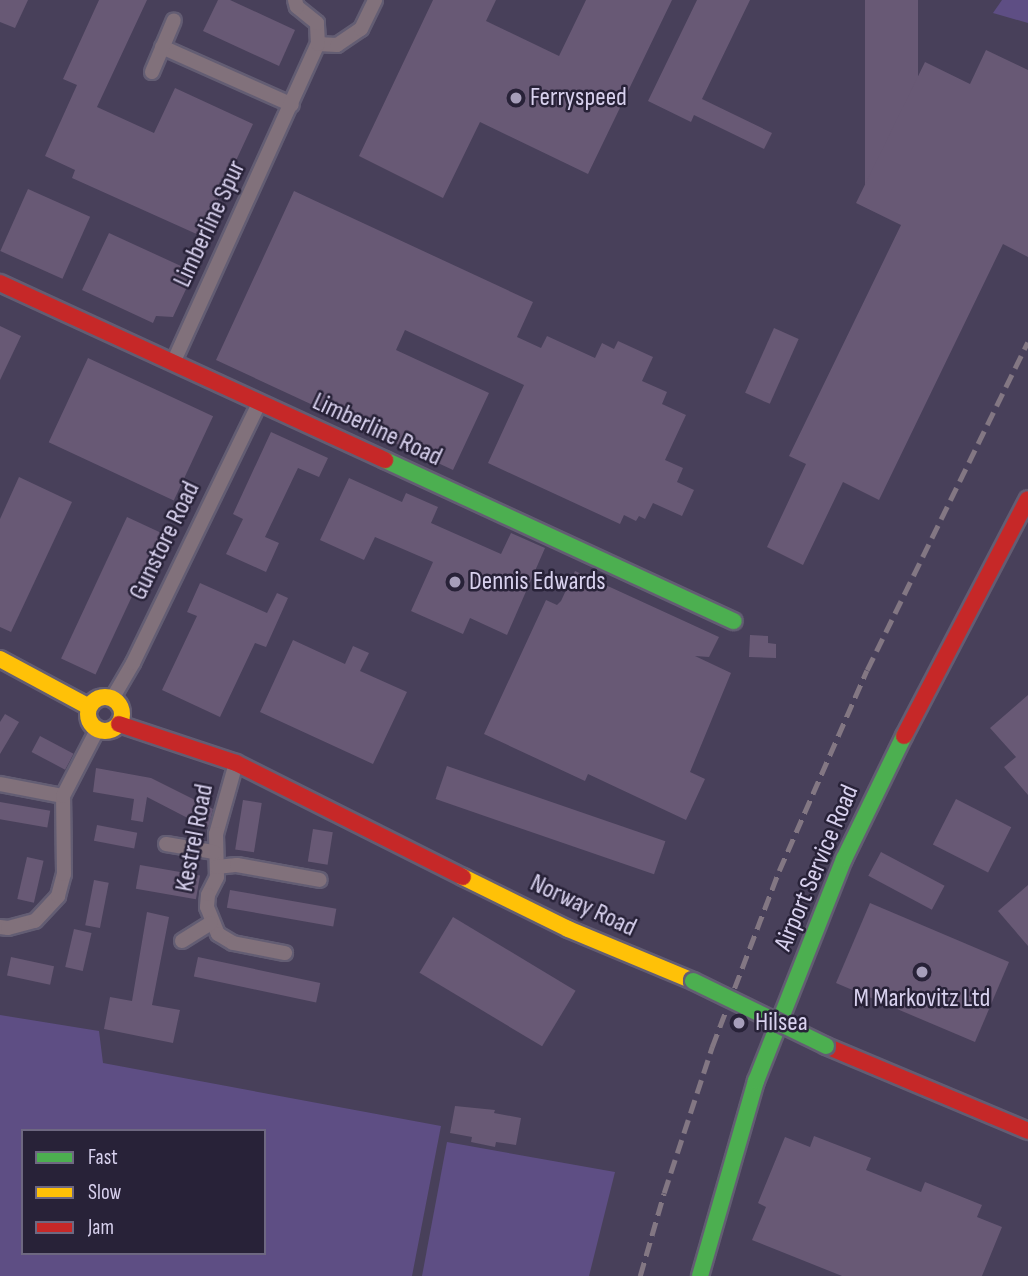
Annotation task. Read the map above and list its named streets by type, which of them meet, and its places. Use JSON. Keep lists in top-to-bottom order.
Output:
{
  "streets": {
    "street": [
      "Limberline Spur",
      "Limberline Road",
      "Gunstore Road",
      "Kestrel Road",
      "Airport Service Road",
      "Norway Road"
    ]
  },
  "crossings": [
    ["Limberline Spur", "Limberline Road"],
    ["Limberline Road", "Gunstore Road"],
    ["Gunstore Road", "Norway Road"],
    ["Kestrel Road", "Norway Road"]
  ],
  "places": [
    "Ferryspeed",
    "Dennis Edwards",
    "M Markovitz Ltd",
    "Hilsea"
  ],
  "legend": ["Fast", "Slow", "Jam"]
}
